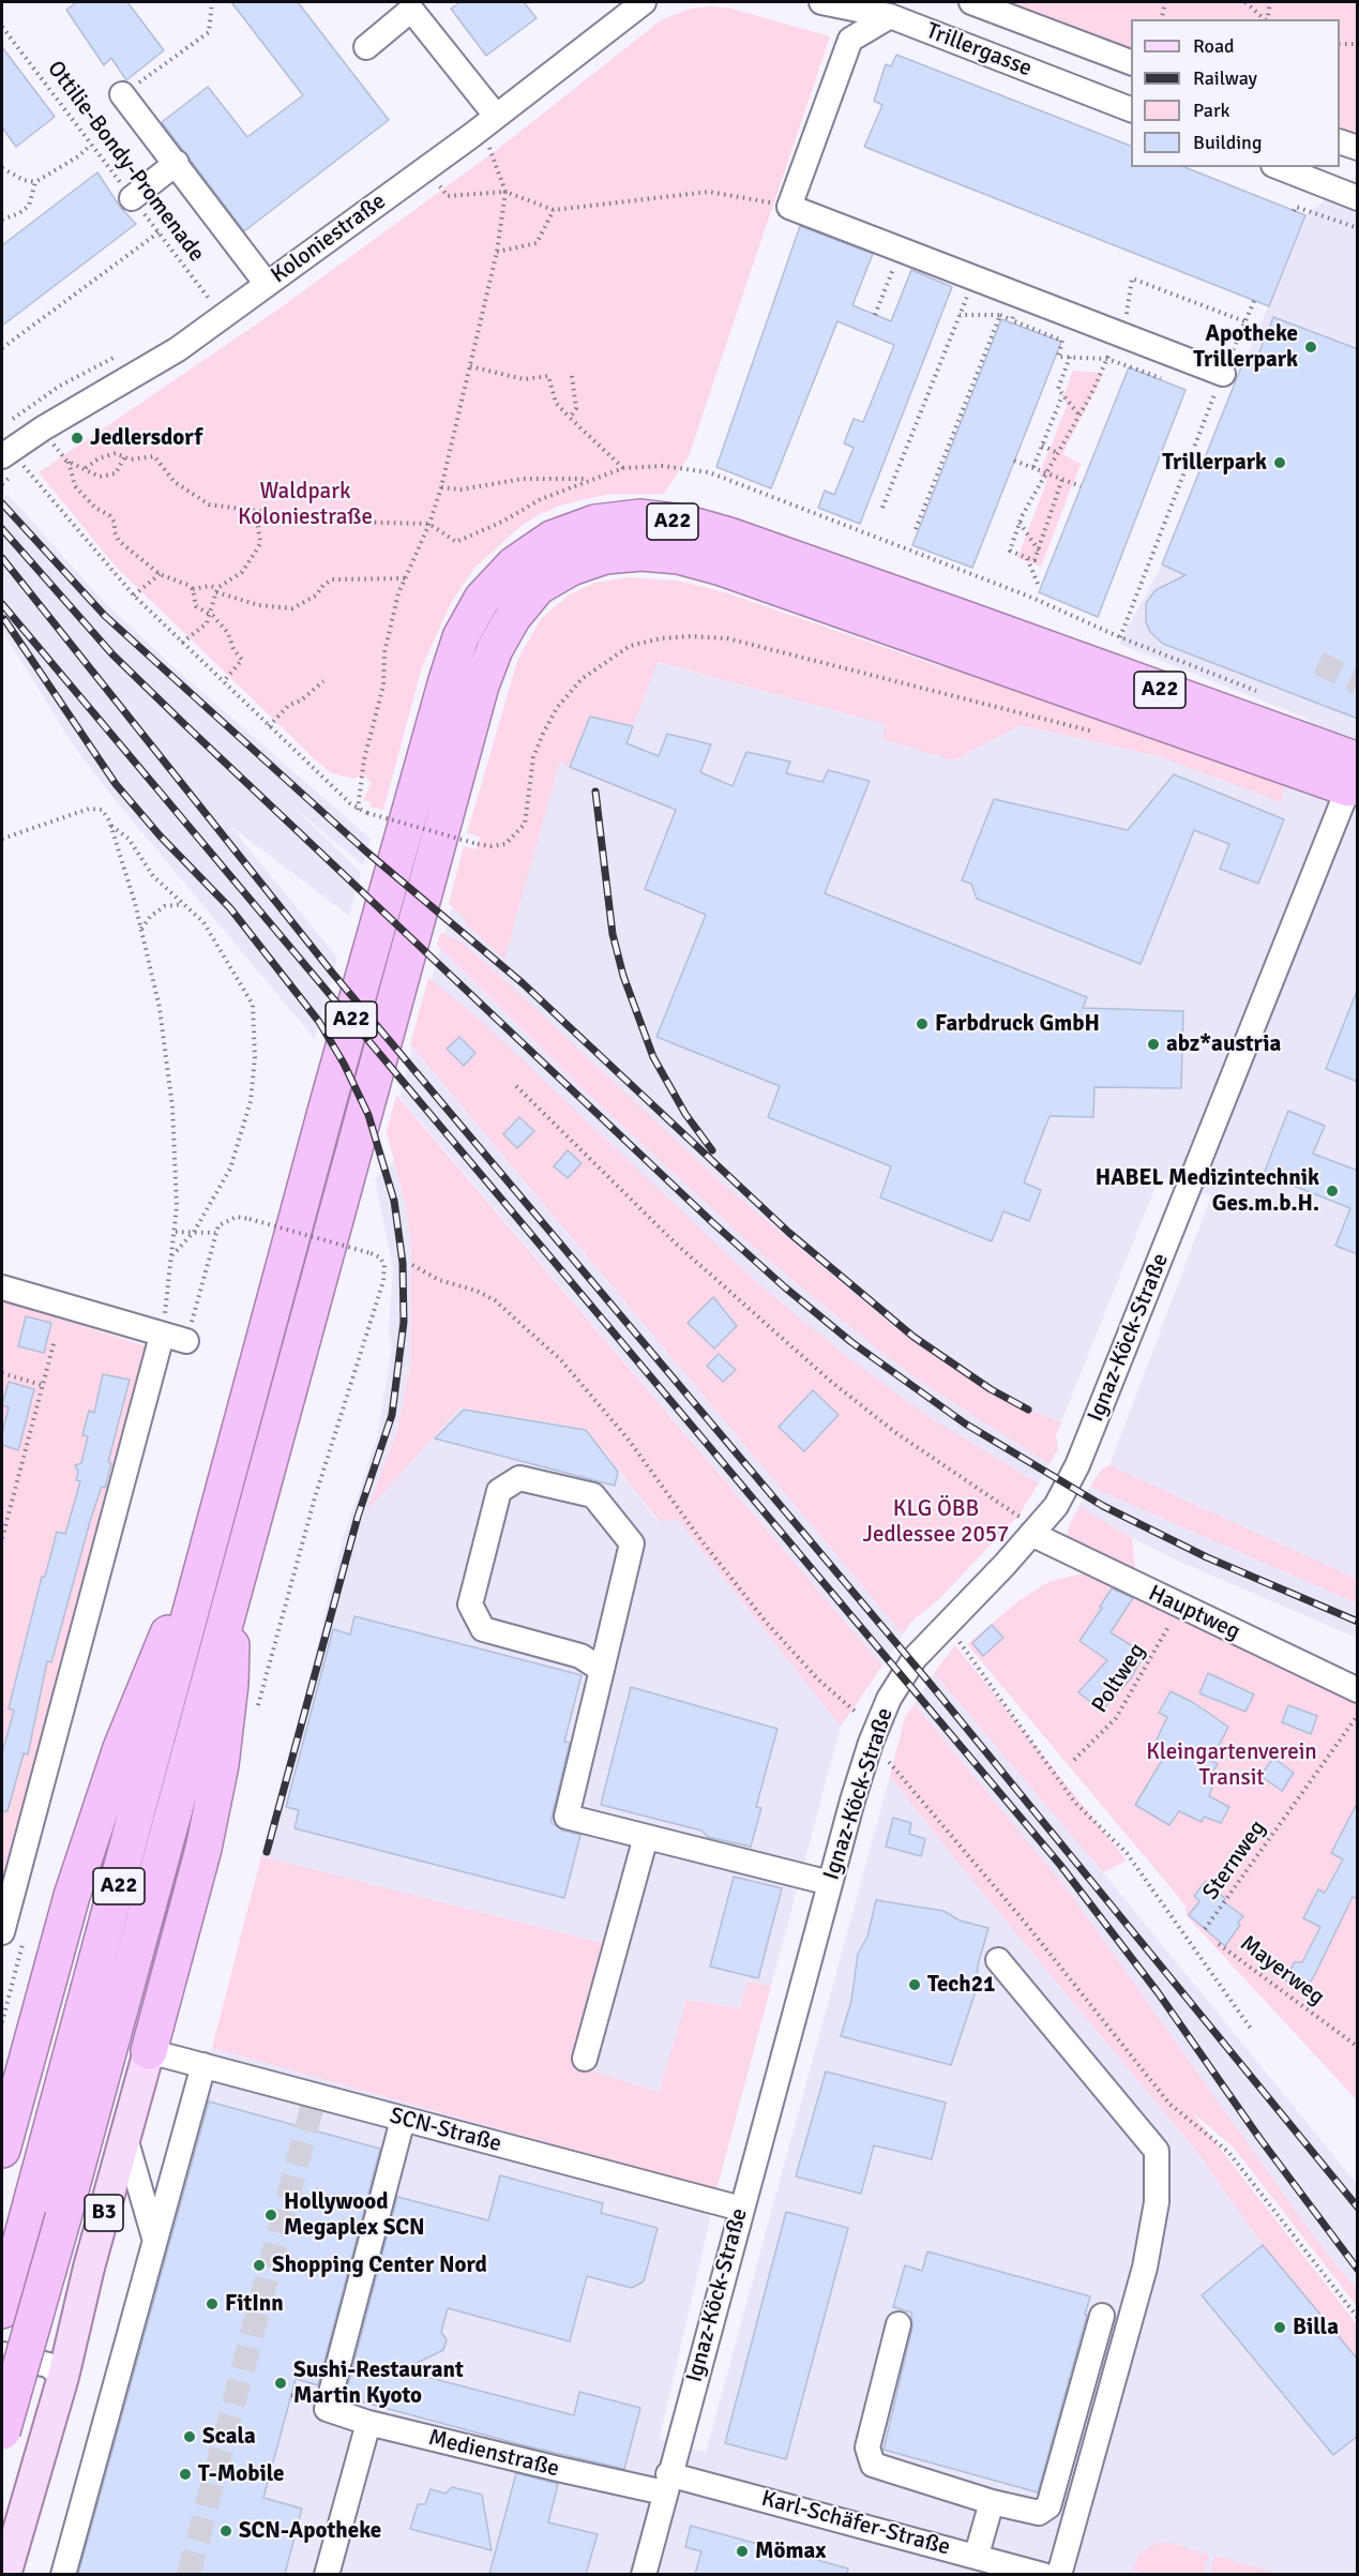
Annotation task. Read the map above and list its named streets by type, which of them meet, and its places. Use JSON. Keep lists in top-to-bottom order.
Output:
{
  "streets": {
    "highway": ["A22"],
    "main road": ["B3"],
    "street": [
      "Trillergasse",
      "Koloniestraße",
      "Ignaz-Köck-Straße",
      "Hauptweg",
      "SCN-Straße",
      "Medienstraße",
      "Karl-Schäfer-Straße"
    ],
    "path": [
      "Ottilie-Bondy-Promenade",
      "Poltweg",
      "Sternweg",
      "Mayerweg"
    ]
  },
  "crossings": [
    ["Ottilie-Bondy-Promenade", "Koloniestraße"],
    ["A22", "Ignaz-Köck-Straße"],
    ["Ignaz-Köck-Straße", "Hauptweg"],
    ["Ignaz-Köck-Straße", "SCN-Straße"],
    ["Ignaz-Köck-Straße", "Medienstraße"],
    ["Ignaz-Köck-Straße", "Karl-Schäfer-Straße"],
    ["Hauptweg", "Poltweg"],
    ["SCN-Straße", "B3"],
    ["SCN-Straße", "Medienstraße"],
    ["Medienstraße", "Karl-Schäfer-Straße"]
  ],
  "parks": ["Waldpark Koloniestraße", "KLG ÖBB Jedlessee 2057", "Kleingartenverein Transit"],
  "places": [
    "Apotheke Trillerpark",
    "Jedlersdorf",
    "Trillerpark",
    "Farbdruck GmbH",
    "abz*austria",
    "HABEL Medizintechnik Ges.m.b.H.",
    "Tech21",
    "Hollywood Megaplex SCN",
    "Shopping Center Nord",
    "FitInn",
    "Billa",
    "Sushi-Restaurant Martin Kyoto",
    "Scala",
    "T-Mobile",
    "SCN-Apotheke",
    "Mömax"
  ],
  "legend": [
    "Road",
    "Railway",
    "Park",
    "Building"
  ]
}
